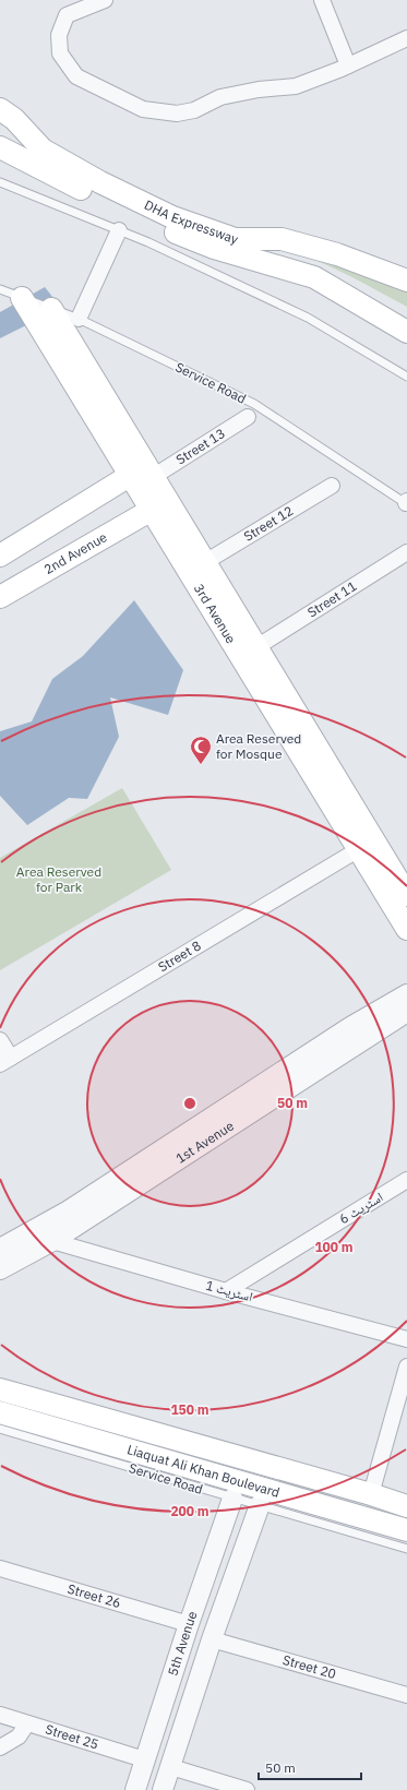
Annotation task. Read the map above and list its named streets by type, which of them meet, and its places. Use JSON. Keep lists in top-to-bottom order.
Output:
{
  "streets": {
    "main road": [
      "DHA Expressway",
      "2nd Avenue",
      "3rd Avenue",
      "Liaquat Ali Khan Boulevard"
    ],
    "street": [
      "Street 13",
      "Street 12",
      "Street 11",
      "Street 8",
      "1st Avenue",
      "اسٹریٹ 6",
      "اسٹریٹ 1",
      "Street 26",
      "5th Avenue",
      "Street 20",
      "Street 25"
    ],
    "lane": ["Service Road"]
  },
  "crossings": [
    ["Service Road", "3rd Avenue"],
    ["Service Road", "5th Avenue"],
    ["Street 13", "3rd Avenue"],
    ["Street 12", "3rd Avenue"],
    ["2nd Avenue", "3rd Avenue"],
    ["Street 11", "3rd Avenue"],
    ["3rd Avenue", "Street 8"],
    ["1st Avenue", "اسٹریٹ 1"],
    ["اسٹریٹ 6", "اسٹریٹ 1"],
    ["Street 26", "5th Avenue"],
    ["5th Avenue", "Street 20"],
    ["5th Avenue", "Street 25"]
  ],
  "parks": ["Area Reserved for Park"],
  "places": {
    "mosque": ["Area Reserved for Mosque"]
  },
  "scale_bar": "50 m",
  "rings": [
    "50 m",
    "100 m",
    "150 m",
    "200 m"
  ]
}
